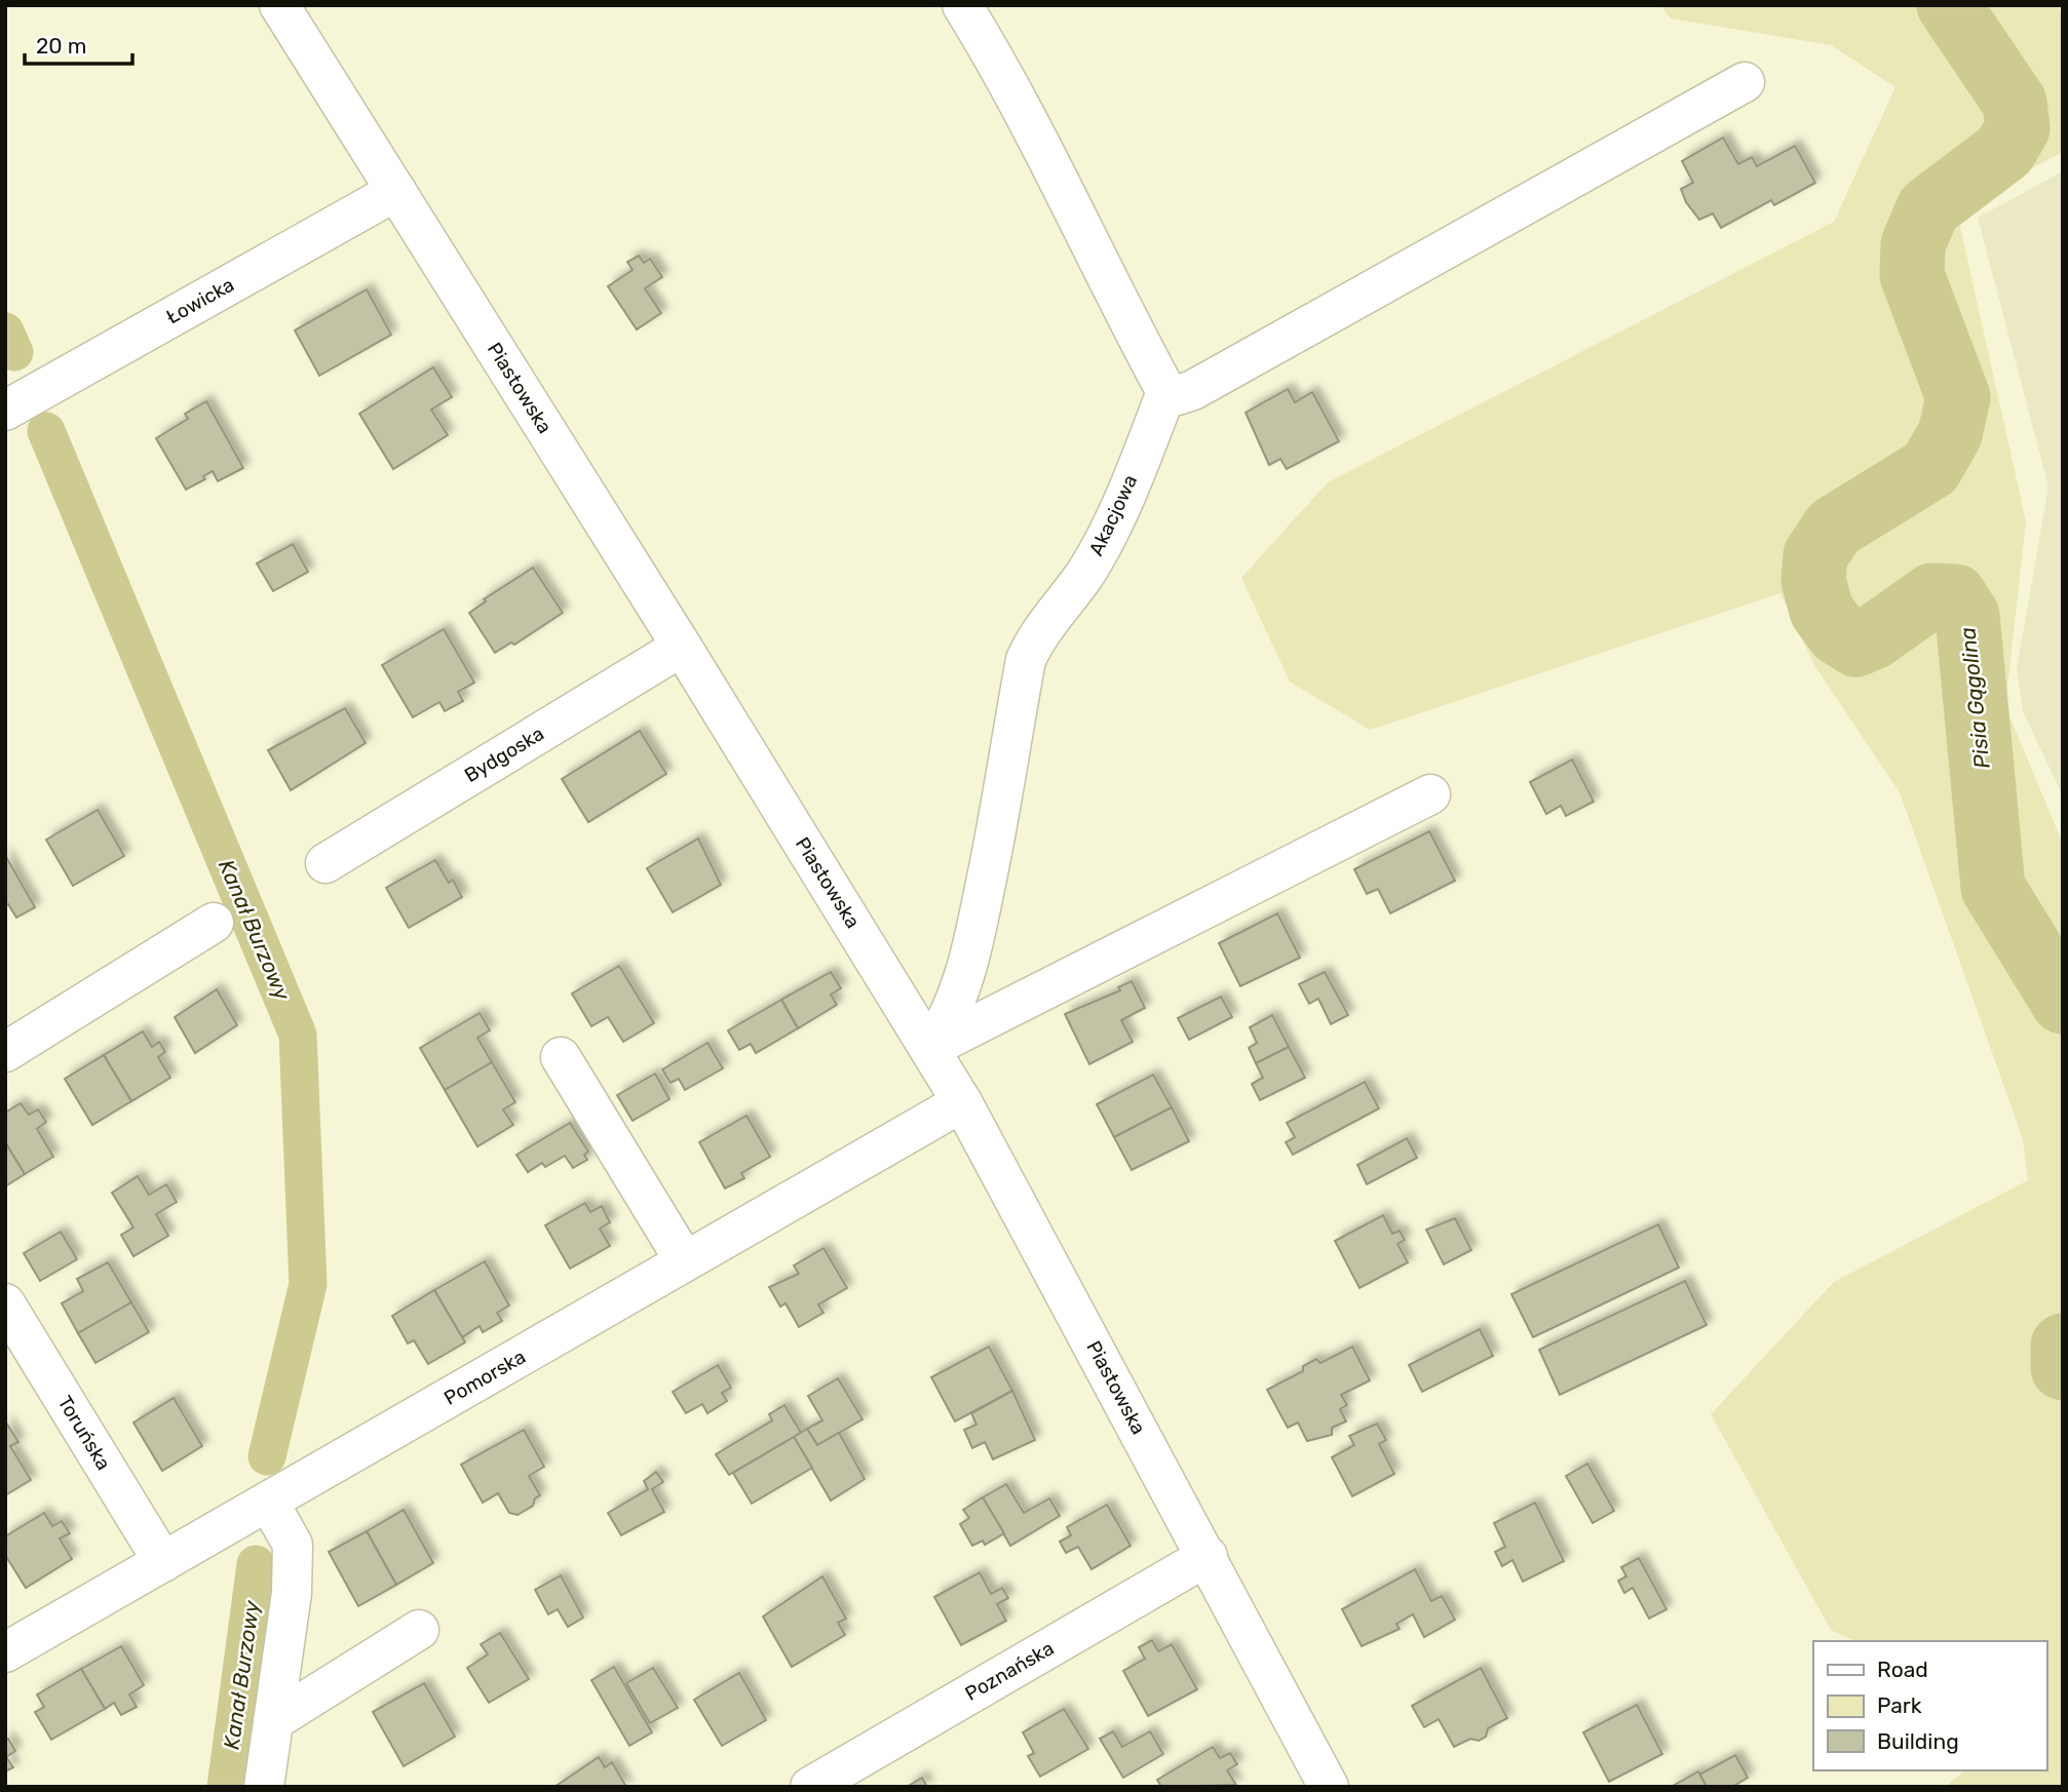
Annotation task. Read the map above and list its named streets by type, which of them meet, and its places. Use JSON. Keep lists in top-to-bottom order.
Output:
{
  "streets": {
    "street": [
      "Łowicka",
      "Piastowska",
      "Akacjowa",
      "Bydgoska",
      "Pomorska",
      "Toruńska",
      "Poznańska"
    ]
  },
  "crossings": [
    ["Łowicka", "Piastowska"],
    ["Piastowska", "Akacjowa"],
    ["Piastowska", "Bydgoska"],
    ["Piastowska", "Pomorska"],
    ["Piastowska", "Poznańska"],
    ["Pomorska", "Toruńska"]
  ],
  "water": ["Pisia Gągolina", "Kanał Burzowy"],
  "legend": ["Road", "Park", "Building"],
  "scale_bar": "20 m"
}
